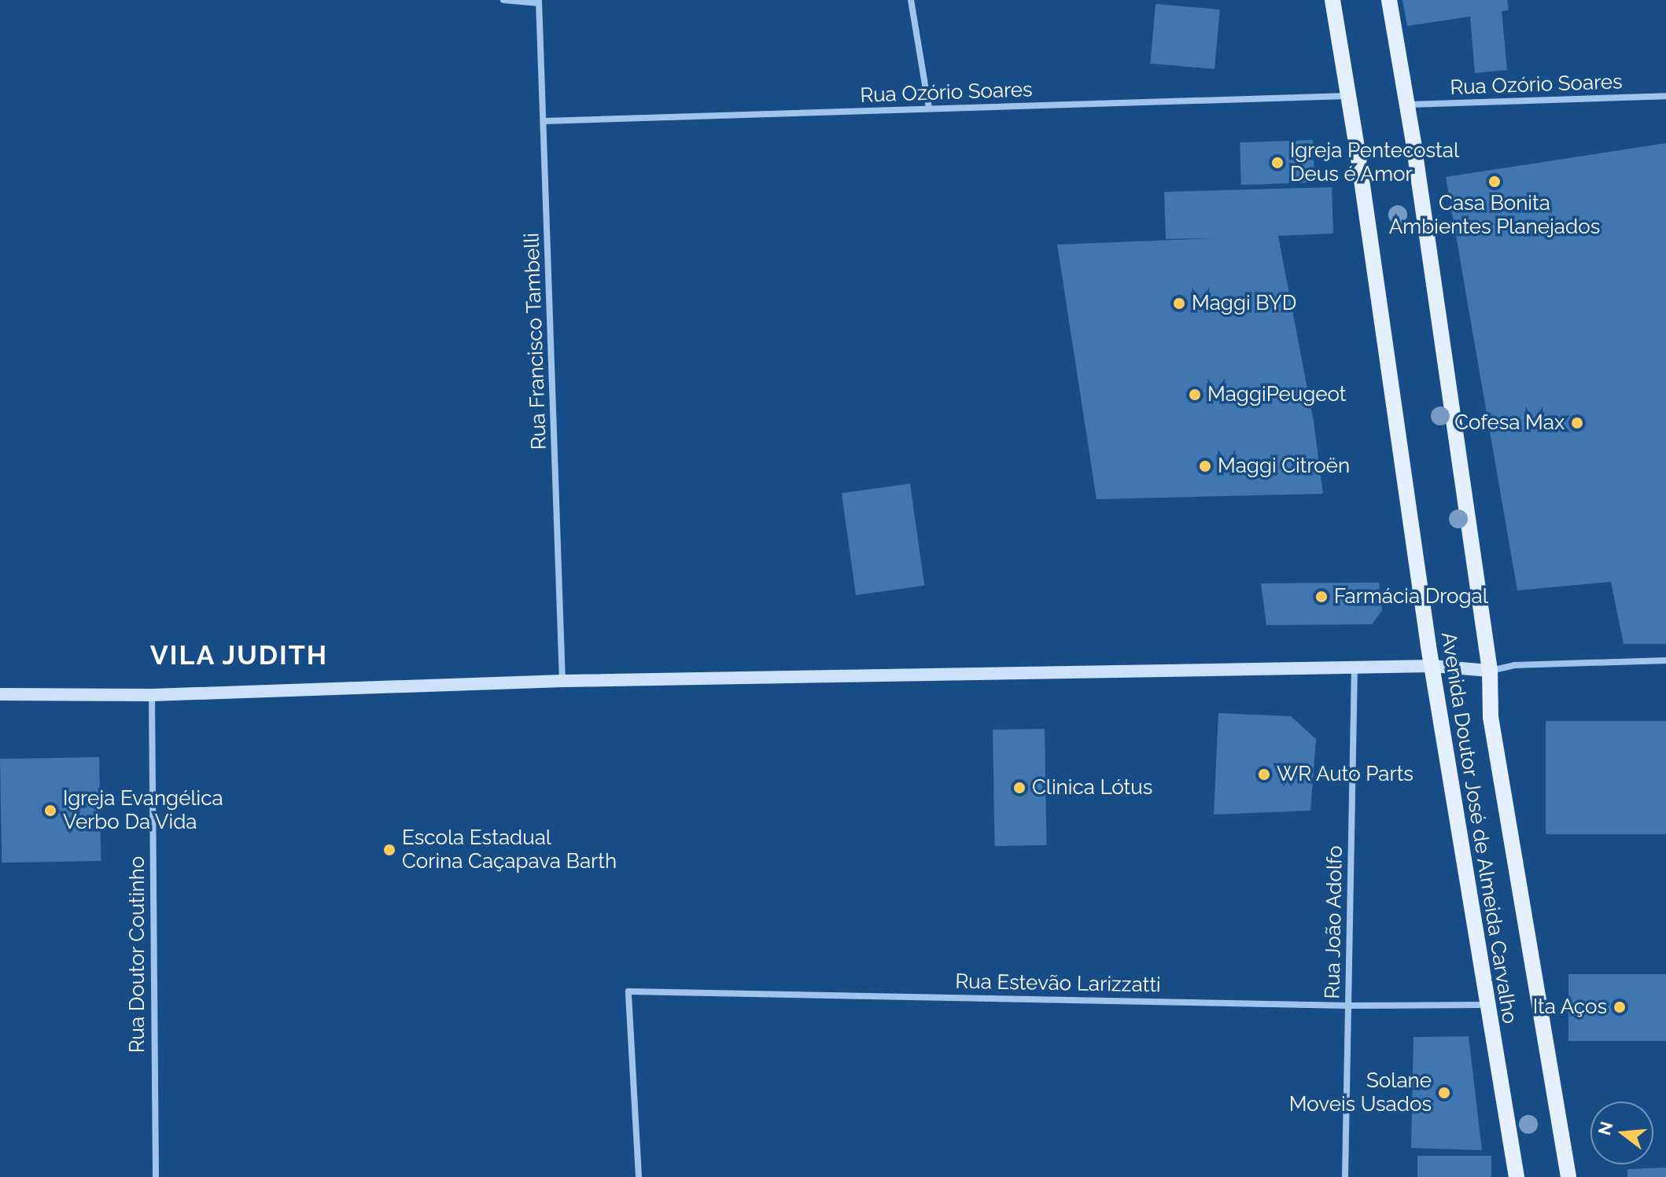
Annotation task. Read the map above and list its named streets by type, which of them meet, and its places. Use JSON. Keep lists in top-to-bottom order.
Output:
{
  "streets": {
    "main road": ["Avenida Doutor José de Almeida Carvalho"],
    "street": [
      "Rua Ozório Soares",
      "Rua Francisco Tambelli",
      "Rua João Adolfo",
      "Rua Doutor Coutinho",
      "Rua Estevão Larizzatti"
    ]
  },
  "crossings": [
    ["Rua Ozório Soares", "Rua Francisco Tambelli"],
    ["Rua Ozório Soares", "Avenida Doutor José de Almeida Carvalho"],
    ["Avenida Doutor José de Almeida Carvalho", "Rua Estevão Larizzatti"],
    ["Rua João Adolfo", "Rua Estevão Larizzatti"]
  ],
  "districts": ["VILA JUDITH"],
  "places": [
    "Igreja Pentecostal Deus é Amor",
    "Casa Bonita Ambientes Planejados",
    "Maggi BYD",
    "MaggiPeugeot",
    "Cofesa Max",
    "Maggi Citroën",
    "Farmácia Drogal",
    "WR Auto Parts",
    "Clinica Lótus",
    "Igreja Evangélica Verbo Da Vida",
    "Escola Estadual Corina Caçapava Barth",
    "Ita Aços",
    "Solane Moveis Usados"
  ],
  "north": "left"
}
